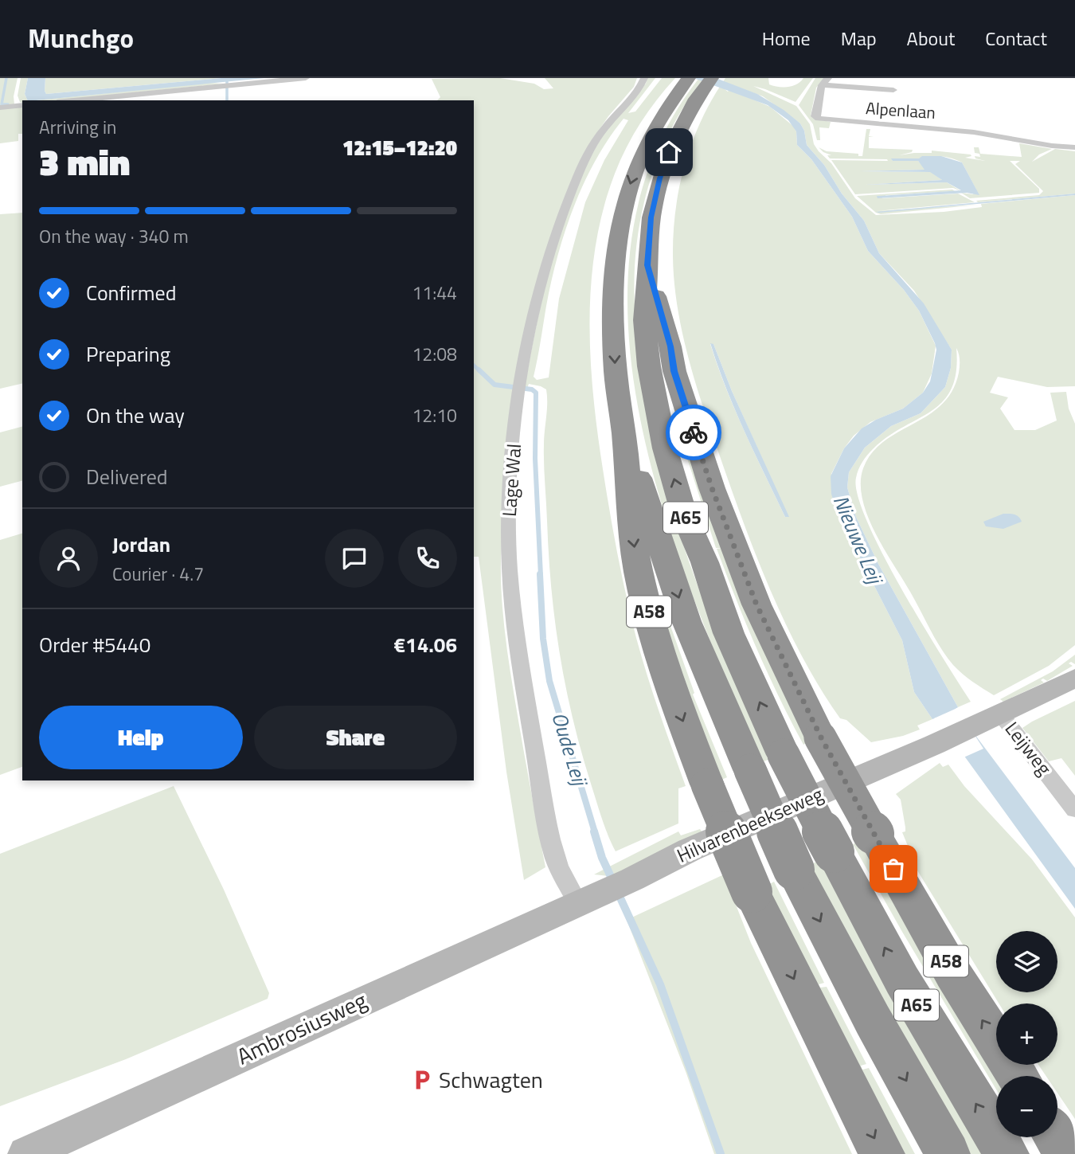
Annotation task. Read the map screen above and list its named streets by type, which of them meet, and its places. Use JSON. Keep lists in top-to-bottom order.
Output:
{
  "streets": {
    "highway": ["A65", "A58"],
    "street": [
      "Alpenlaan",
      "Lage Wal",
      "Leijweg",
      "Hilvarenbeekseweg",
      "Ambrosiusweg"
    ]
  },
  "crossings": [
    ["Lage Wal", "Hilvarenbeekseweg"],
    ["Lage Wal", "Ambrosiusweg"],
    ["A65", "A58"],
    ["Leijweg", "Hilvarenbeekseweg"],
    ["Hilvarenbeekseweg", "Ambrosiusweg"]
  ],
  "water": ["Nieuwe Leij", "Oude Leij"],
  "places": {
    "parking": ["Schwagten"]
  },
  "page": {
    "header": "Munchgo",
    "nav": [
      "Home",
      "Map",
      "About",
      "Contact"
    ],
    "heading": ["3 min", "Arriving in", "12:15–12:20"],
    "panel": [
      "Jordan",
      "Courier · 4.7",
      "Order #5440",
      "€14.06"
    ],
    "bar": "On the way · 340 m",
    "list": [
      ["Confirmed", "11:44"],
      ["Preparing", "12:08"],
      ["On the way", "12:10"],
      "Delivered"
    ],
    "buttons": ["Help", "Share"],
    "map_buttons": ["+", "−"]
  }
}
